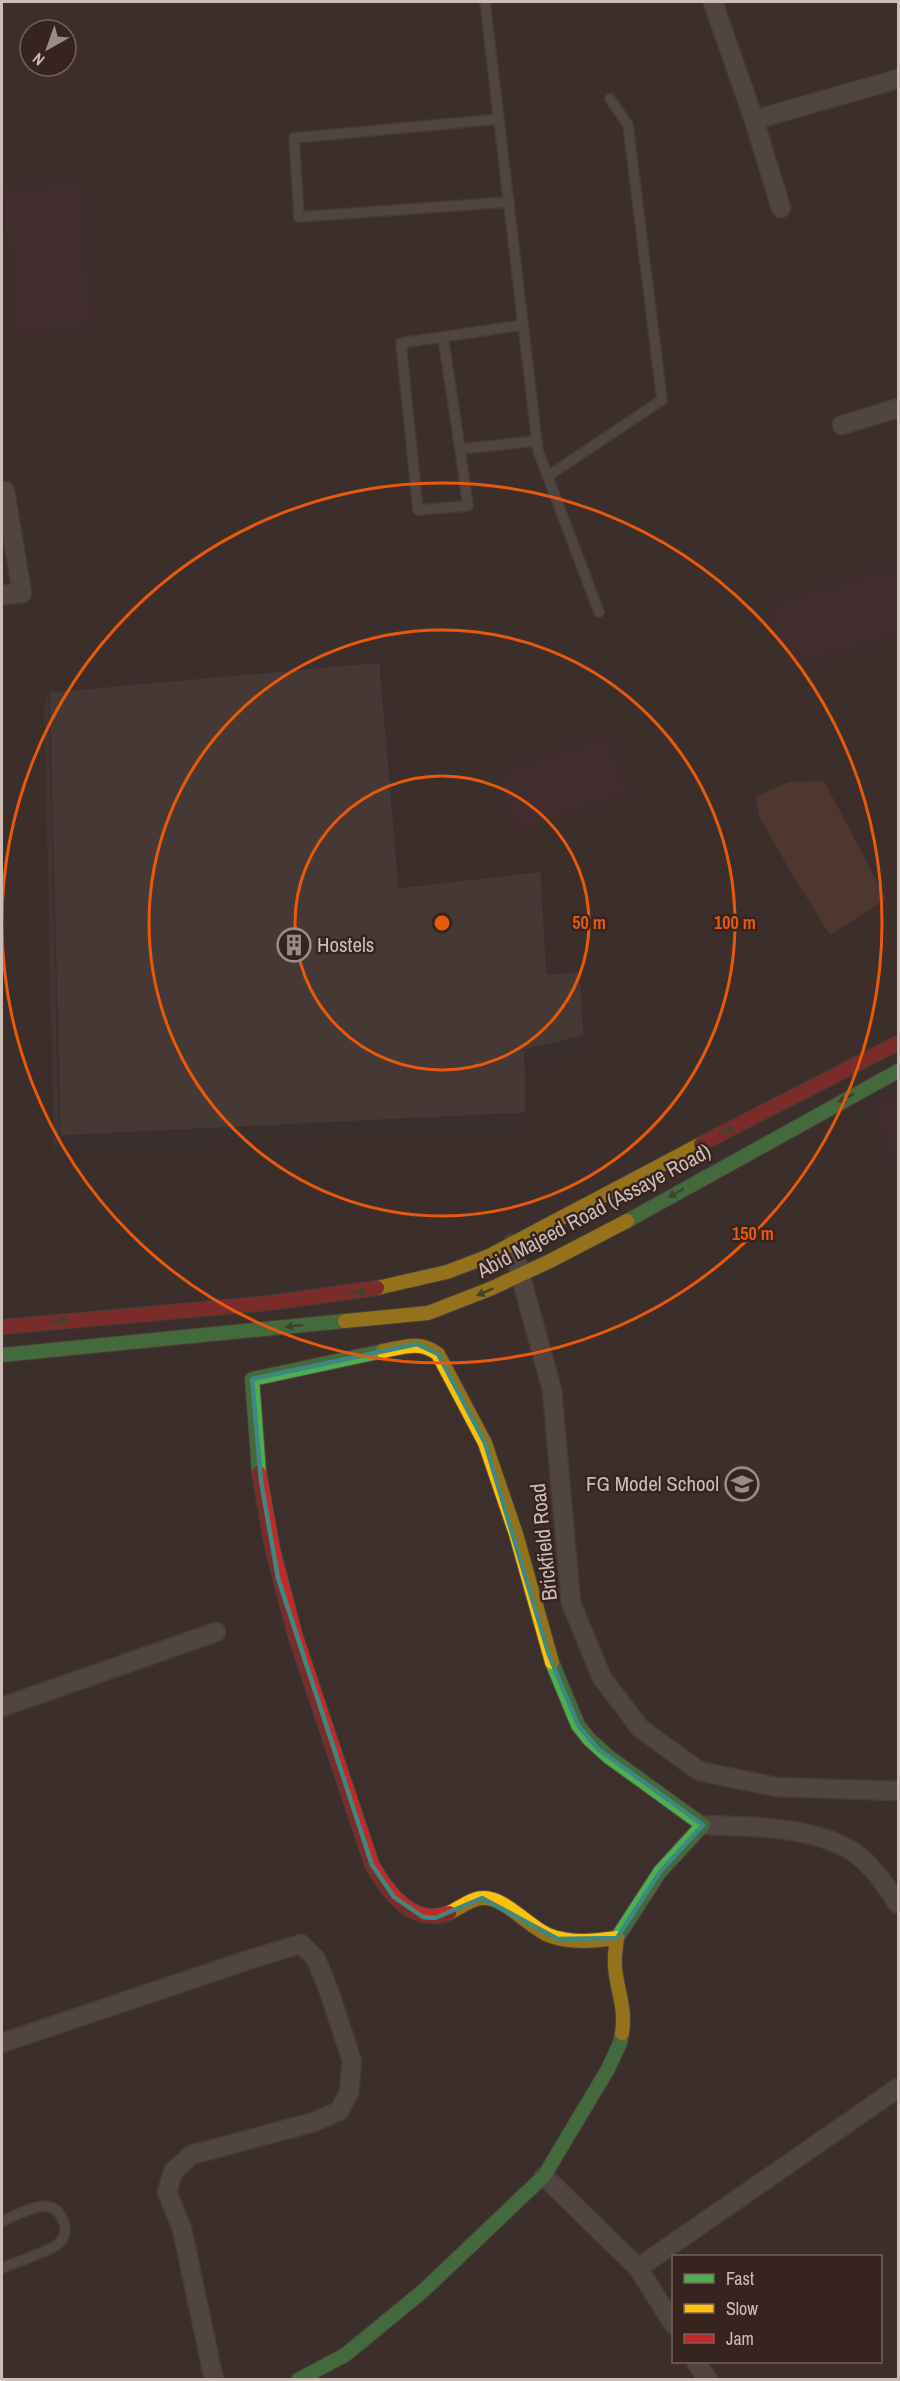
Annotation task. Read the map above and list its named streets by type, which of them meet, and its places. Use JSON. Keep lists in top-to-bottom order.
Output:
{
  "streets": {
    "street": ["Abid Majeed Road (Assaye Road)", "Brickfield Road"]
  },
  "crossings": [
    ["Abid Majeed Road (Assaye Road)", "Brickfield Road"]
  ],
  "places": {
    "building": ["Hostels"],
    "school or university": ["FG Model School"]
  },
  "legend": ["Fast", "Slow", "Jam"],
  "north": "bottom left",
  "rings": ["50 m", "100 m", "150 m"]
}
